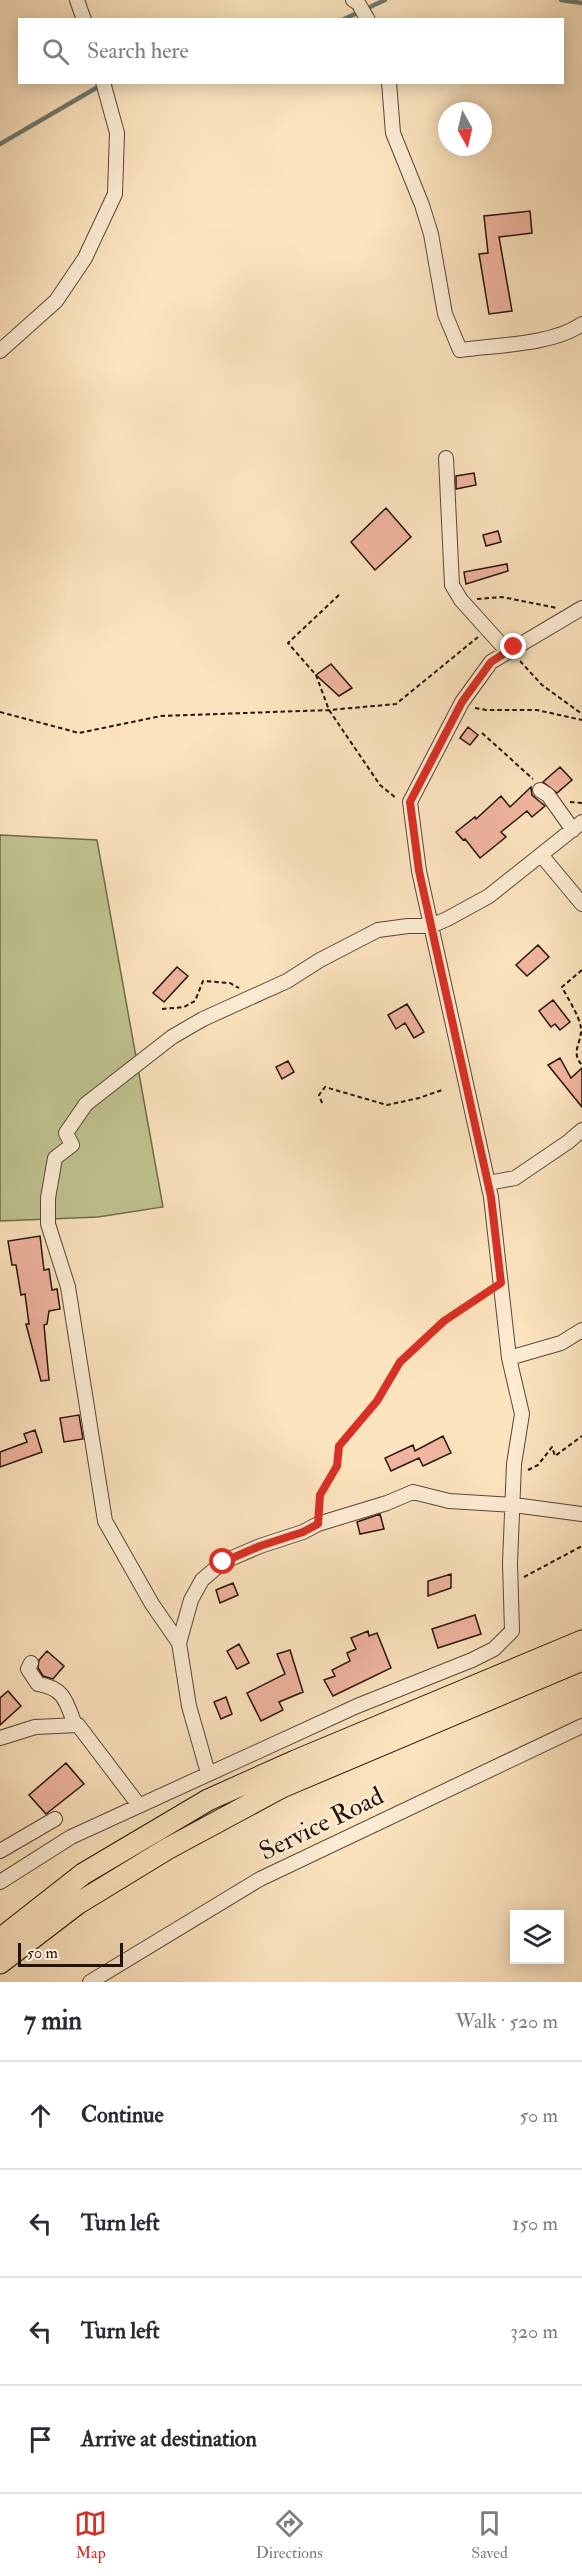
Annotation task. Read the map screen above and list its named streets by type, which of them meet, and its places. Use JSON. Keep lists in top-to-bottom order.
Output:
{
  "streets": {
    "street": ["Service Road"]
  },
  "scale_bar": "50 m",
  "north": "bottom",
  "page": {
    "search": "Search here",
    "scale": "50 m",
    "heading": ["7 min", "Walk · 520 m"],
    "list": [
      ["Continue", "50 m"],
      ["Turn left", "150 m"],
      ["Turn left", "320 m"],
      "Arrive at destination"
    ],
    "nav": ["Map", "Directions", "Saved"]
  }
}
